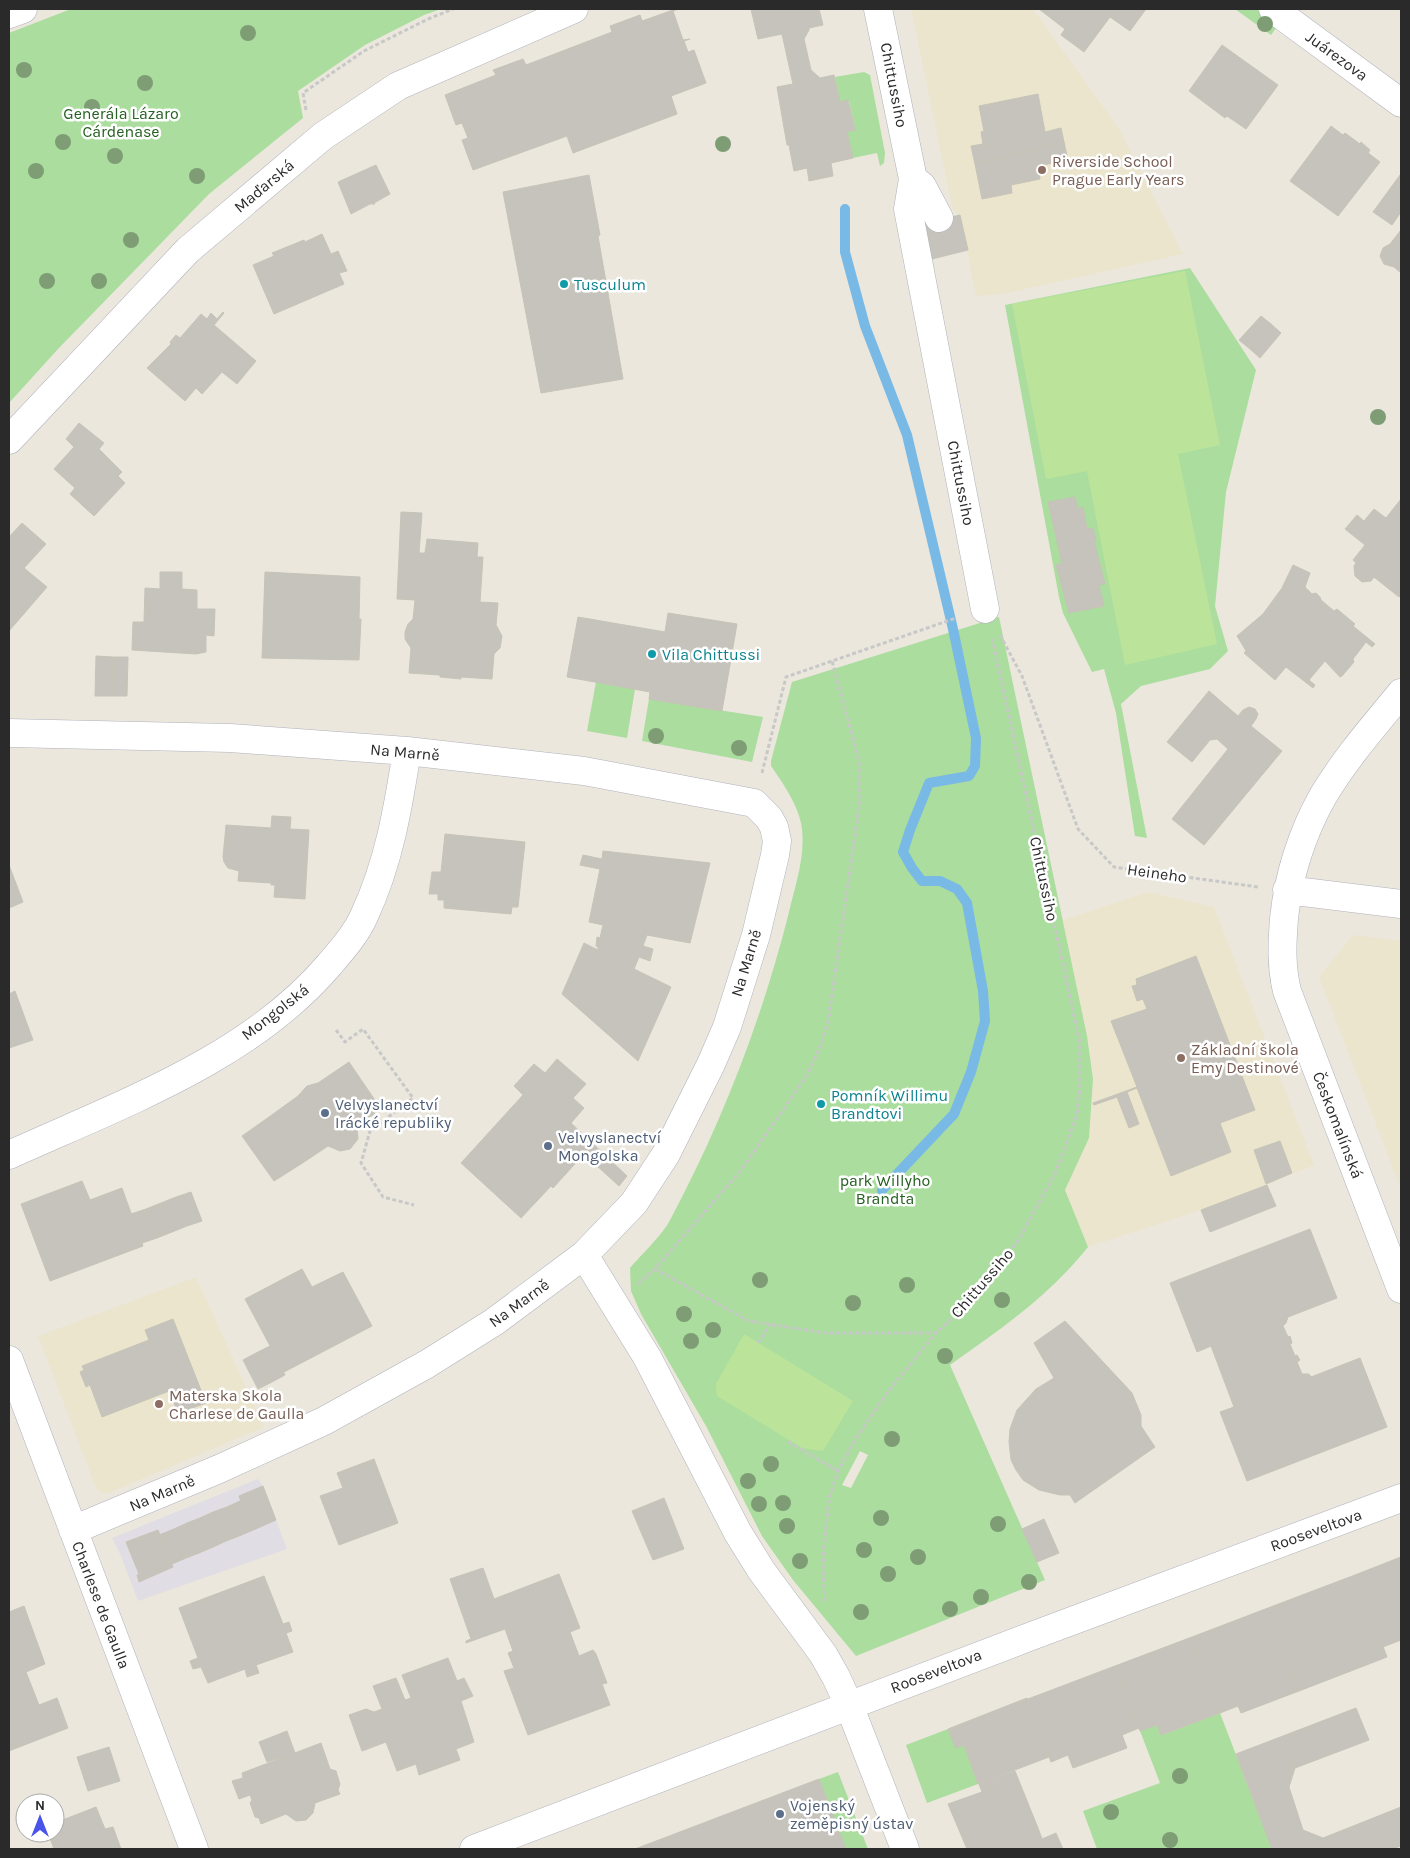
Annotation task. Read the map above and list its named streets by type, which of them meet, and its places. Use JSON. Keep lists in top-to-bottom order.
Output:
{
  "streets": {
    "street": [
      "Juárezova",
      "Chittussiho",
      "Maďarská",
      "Na Marně",
      "Mongolská",
      "Českomalínská",
      "Rooseveltova",
      "Charlese de Gaulla"
    ],
    "path": ["Heineho"]
  },
  "crossings": [
    ["Chittussiho", "Heineho"],
    ["Na Marně", "Mongolská"],
    ["Na Marně", "Charlese de Gaulla"],
    ["Heineho", "Českomalínská"]
  ],
  "parks": ["Generála Lázaro Cárdenase", "park Willyho Brandta"],
  "places": [
    "Riverside School Prague Early Years",
    "Tusculum",
    "Vila Chittussi",
    "Základní škola Emy Destinové",
    "Pomník Willimu Brandtovi",
    "Velvyslanectví Irácké republiky",
    "Velvyslanectví Mongolska",
    "Materska Skola Charlese de Gaulla",
    "Vojenský zeměpisný ústav"
  ],
  "north": "top"
}
